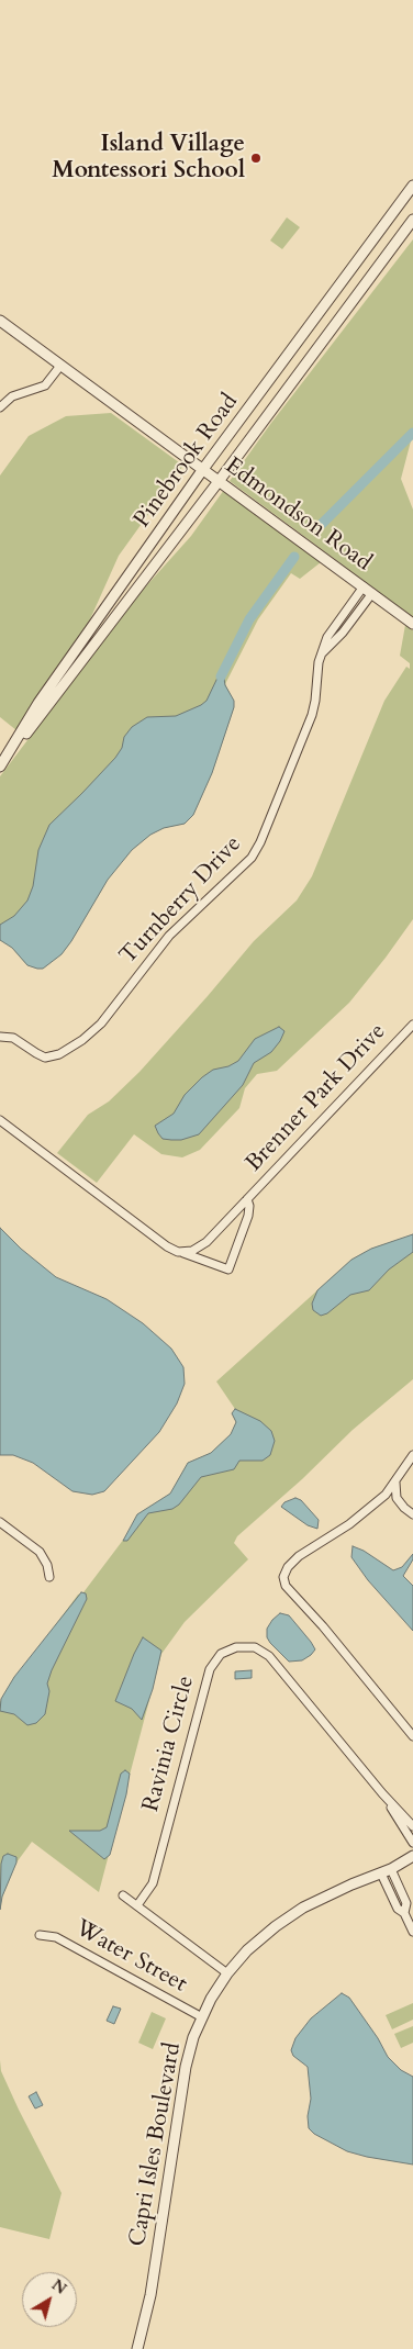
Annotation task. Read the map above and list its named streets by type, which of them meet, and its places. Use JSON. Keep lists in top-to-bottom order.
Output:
{
  "streets": {
    "street": [
      "Pinebrook Road",
      "Edmondson Road",
      "Turnberry Drive",
      "Brenner Park Drive",
      "Ravinia Circle",
      "Water Street",
      "Capri Isles Boulevard"
    ]
  },
  "crossings": [
    ["Pinebrook Road", "Edmondson Road"],
    ["Edmondson Road", "Turnberry Drive"],
    ["Water Street", "Capri Isles Boulevard"]
  ],
  "places": ["Island Village Montessori School"],
  "north": "top right"
}
